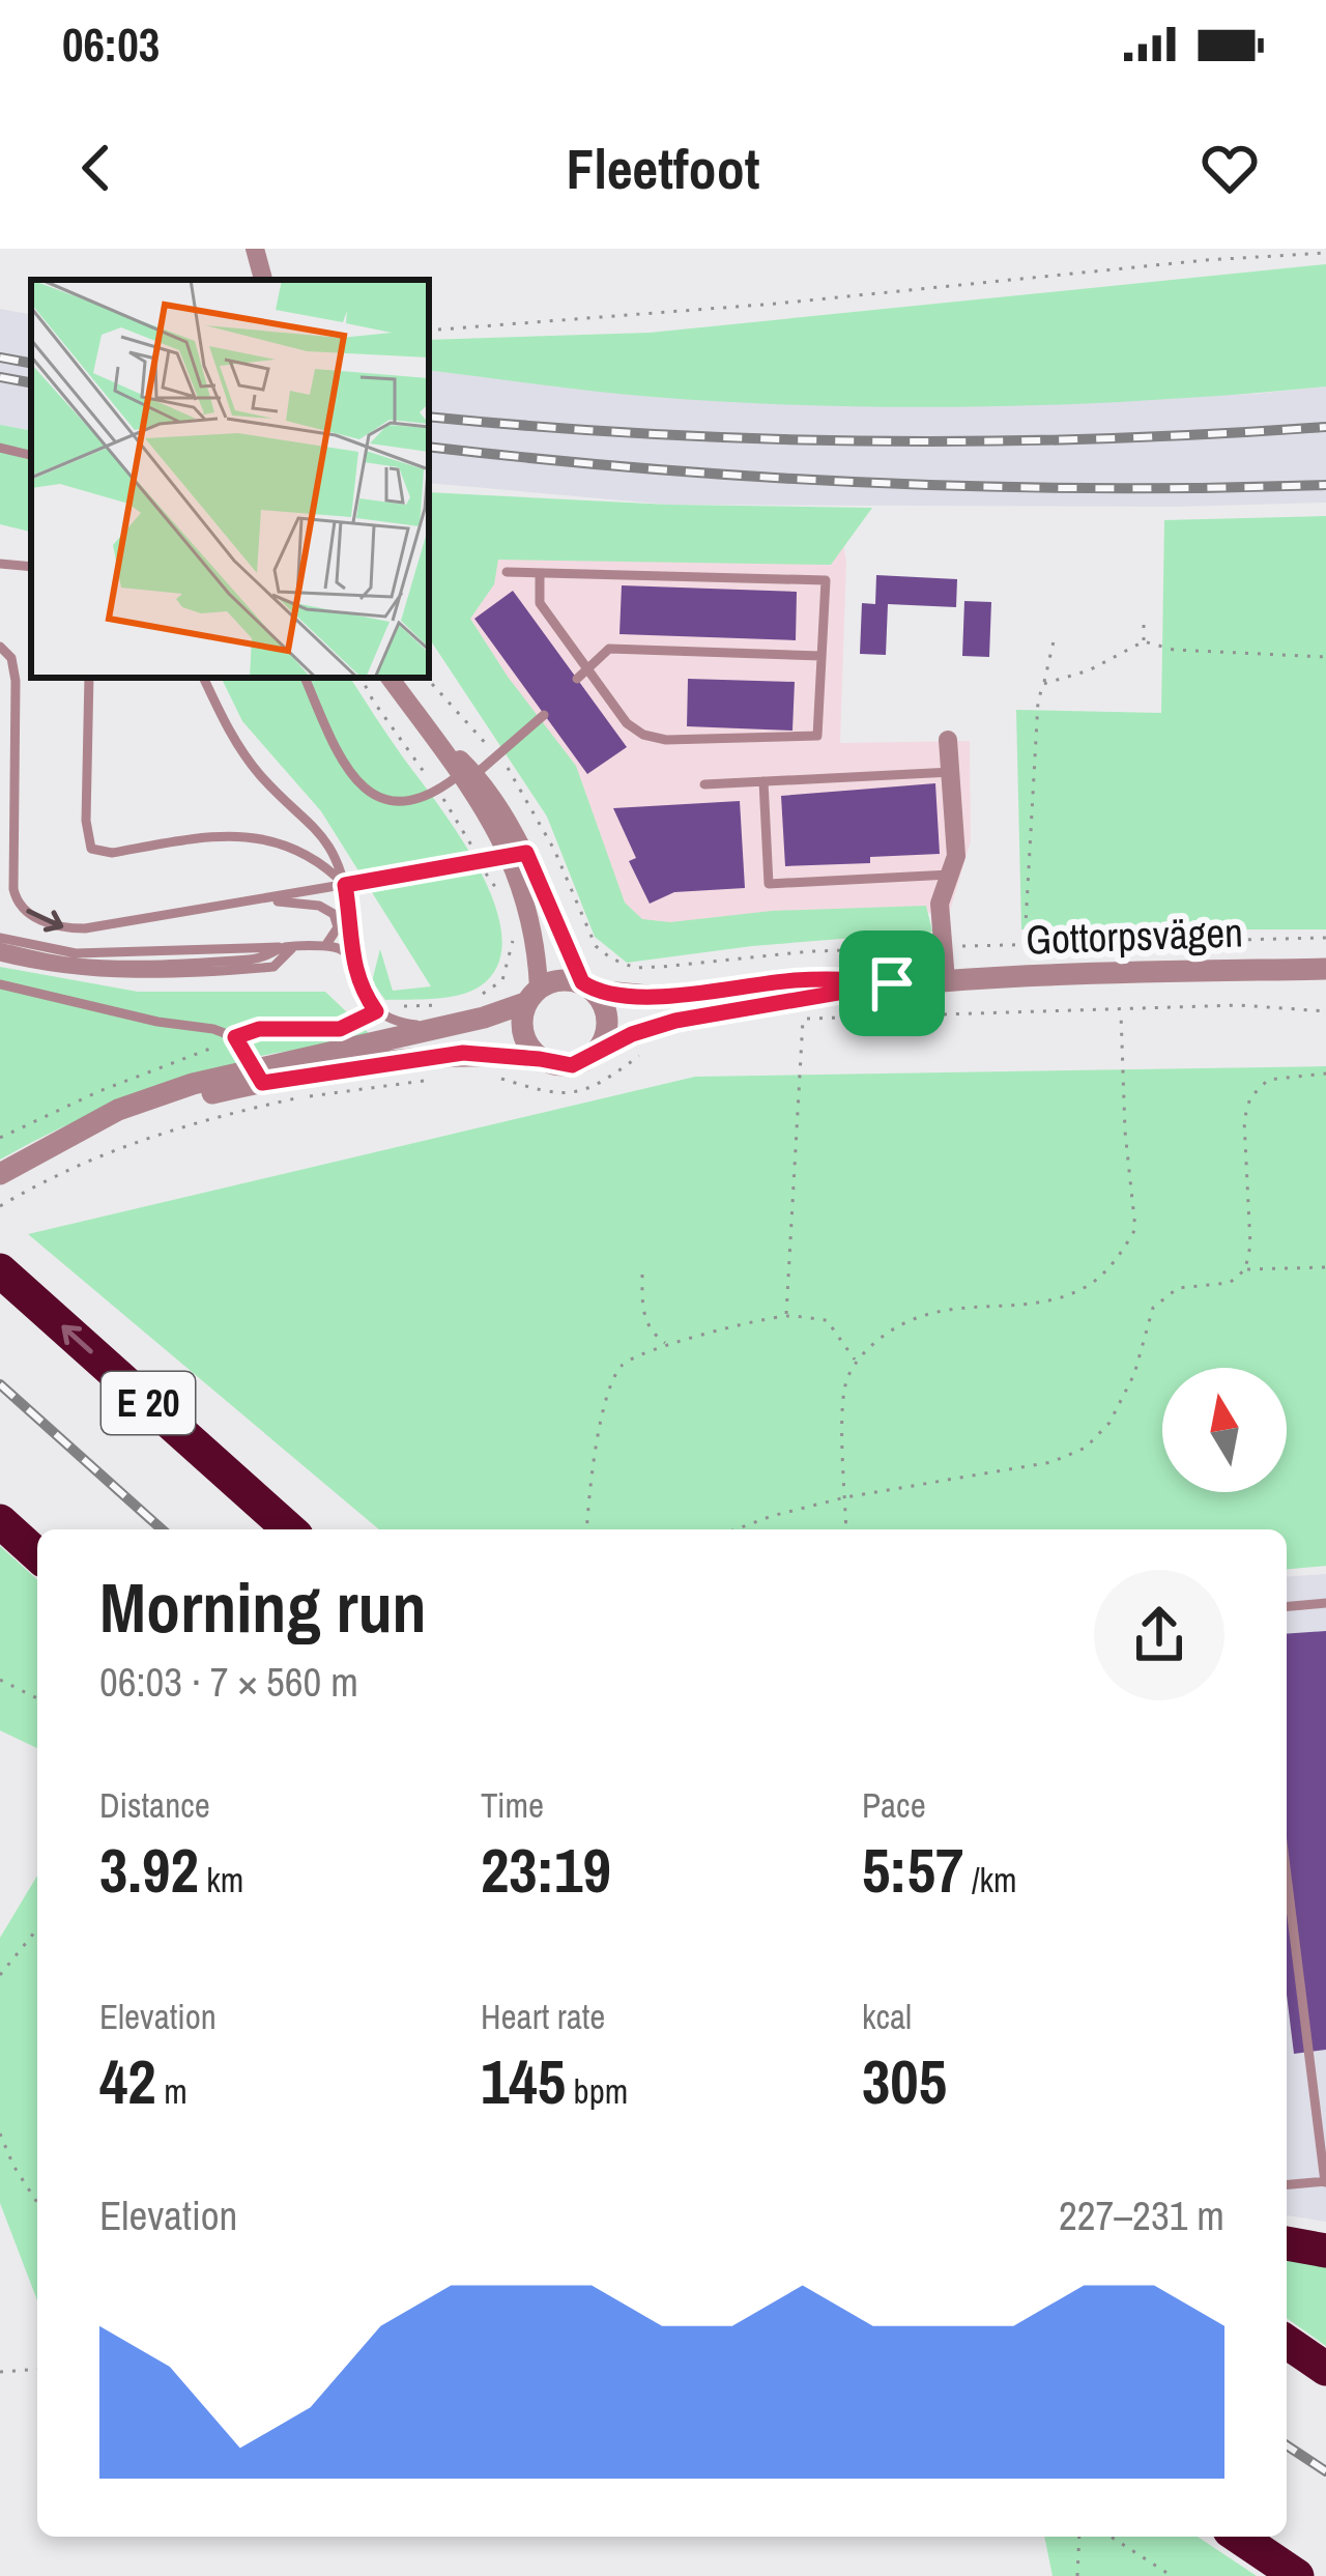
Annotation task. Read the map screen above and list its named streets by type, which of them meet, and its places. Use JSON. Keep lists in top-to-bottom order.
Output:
{
  "streets": {
    "highway": ["E 20"],
    "street": ["Gottorpsvägen"]
  },
  "north": "top",
  "page": {
    "status": "06:03",
    "header": "Fleetfoot",
    "heading": ["Morning run", "06:03 · 7 × 560 m"],
    "stats": [
      ["Distance", "3.92 km"],
      ["Time", "23:19"],
      ["Pace", "5:57 /km"],
      ["Elevation", "42 m"],
      ["Heart rate", "145 bpm"],
      ["kcal", "305"]
    ],
    "chart": ["Elevation", "227–231 m"]
  }
}
